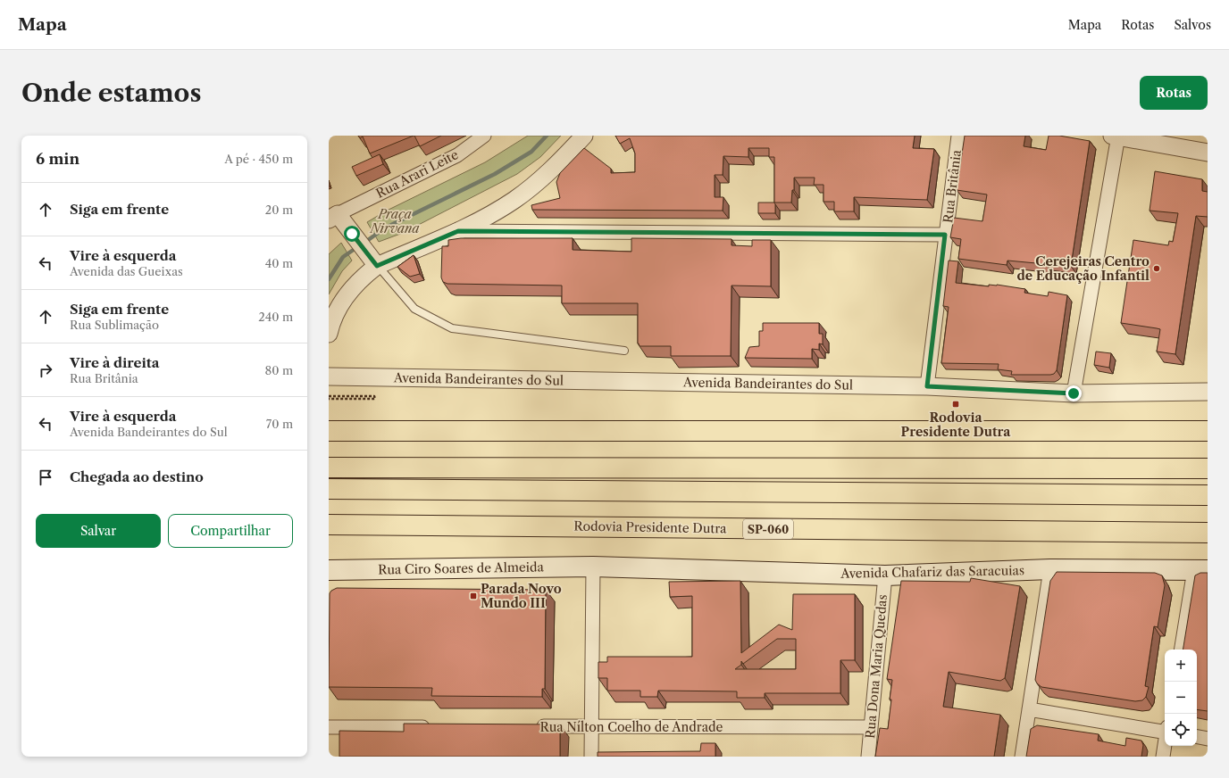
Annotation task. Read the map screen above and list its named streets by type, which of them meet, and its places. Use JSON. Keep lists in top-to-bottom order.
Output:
{
  "streets": {
    "highway": ["Rodovia Presidente Dutra", "SP-060"],
    "main road": ["Rua Ciro Soares de Almeida", "Avenida Chafariz das Saracuias"],
    "street": [
      "Rua Arari Leite",
      "Rua Britânia",
      "Avenida Bandeirantes do Sul",
      "Rua Dona Maria Quedas",
      "Rua Nílton Coelho de Andrade"
    ]
  },
  "crossings": [
    ["Rua Britânia", "Avenida Bandeirantes do Sul"],
    ["Rua Ciro Soares de Almeida", "Avenida Chafariz das Saracuias"],
    ["Avenida Chafariz das Saracuias", "Rua Dona Maria Quedas"],
    ["Rua Dona Maria Quedas", "Rua Nílton Coelho de Andrade"]
  ],
  "parks": ["Praça Nirvana"],
  "places": {
    "other": ["Cerejeiras Centro de Educação Infantil"],
    "transit": ["Rodovia Presidente Dutra", "Parada Novo Mundo III"]
  },
  "page": {
    "header": "Mapa",
    "nav": ["Mapa", "Rotas", "Salvos"],
    "buttons": [
      "Rotas",
      ["Salvar", "Compartilhar"]
    ],
    "title": "Onde estamos",
    "heading": ["6 min", "A pé · 450 m"],
    "list": [
      ["Siga em frente", "20 m"],
      ["Vire à esquerda", "Avenida das Gueixas", "40 m"],
      ["Siga em frente", "Rua Sublimação", "240 m"],
      ["Vire à direita", "Rua Britânia", "80 m"],
      ["Vire à esquerda", "Avenida Bandeirantes do Sul", "70 m"],
      "Chegada ao destino"
    ],
    "map_buttons": ["+", "−"]
  }
}
